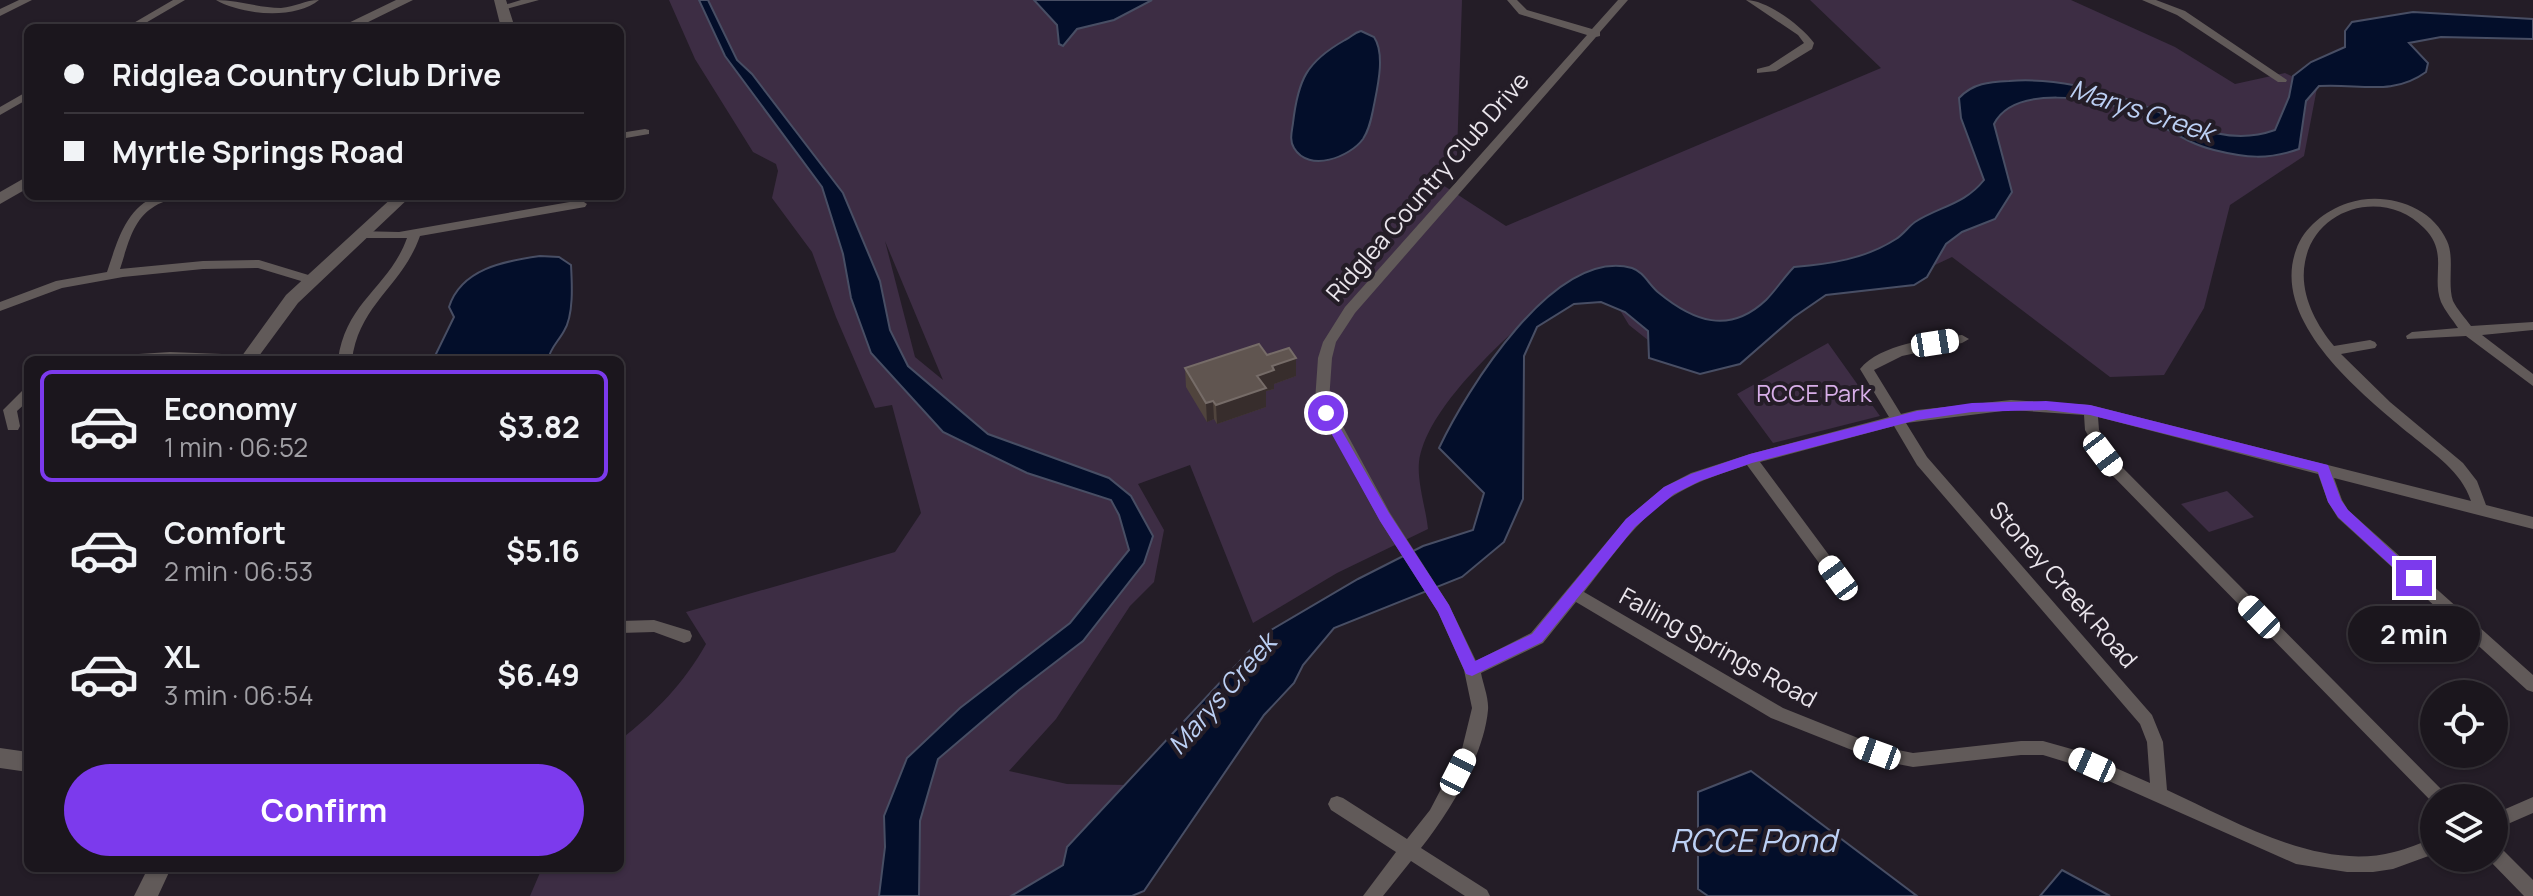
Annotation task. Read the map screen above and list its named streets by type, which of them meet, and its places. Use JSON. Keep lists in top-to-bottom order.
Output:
{
  "streets": {
    "street": ["Ridglea Country Club Drive", "Stoney Creek Road", "Falling Springs Road"]
  },
  "crossings": [
    ["Stoney Creek Road", "Falling Springs Road"]
  ],
  "water": ["Marys Creek", "RCCE Pond"],
  "parks": ["RCCE Park"],
  "page": {
    "banner": ["Ridglea Country Club Drive", "Myrtle Springs Road"],
    "list": [
      {
        "name": "Economy",
        "note": "1 min · 06:52",
        "value": "$3.82"
      },
      {
        "name": "Comfort",
        "note": "2 min · 06:53",
        "value": "$5.16"
      },
      {
        "name": "XL",
        "note": "3 min · 06:54",
        "value": "$6.49"
      }
    ],
    "bubble": "2 min",
    "buttons": "Confirm"
  }
}
